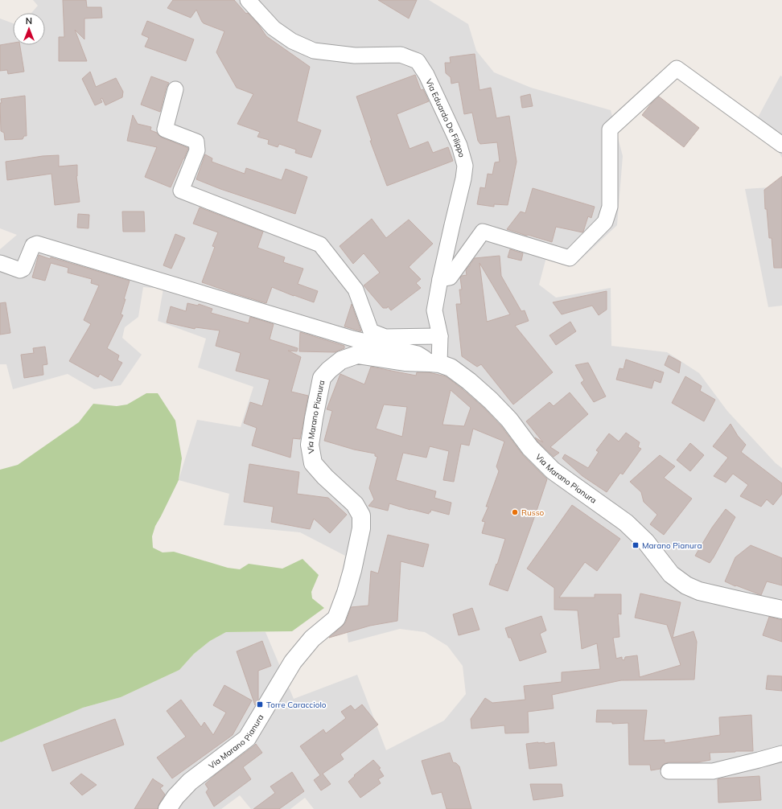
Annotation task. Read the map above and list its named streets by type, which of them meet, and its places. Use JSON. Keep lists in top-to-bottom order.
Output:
{
  "streets": {
    "street": ["Via Eduardo De Filippo", "Via Marano Pianura"]
  },
  "crossings": [
    ["Via Eduardo De Filippo", "Via Marano Pianura"]
  ],
  "places": {
    "other": ["Russo"],
    "transit": ["Marano Pianura", "Torre Caracciolo"]
  },
  "north": "top"
}
